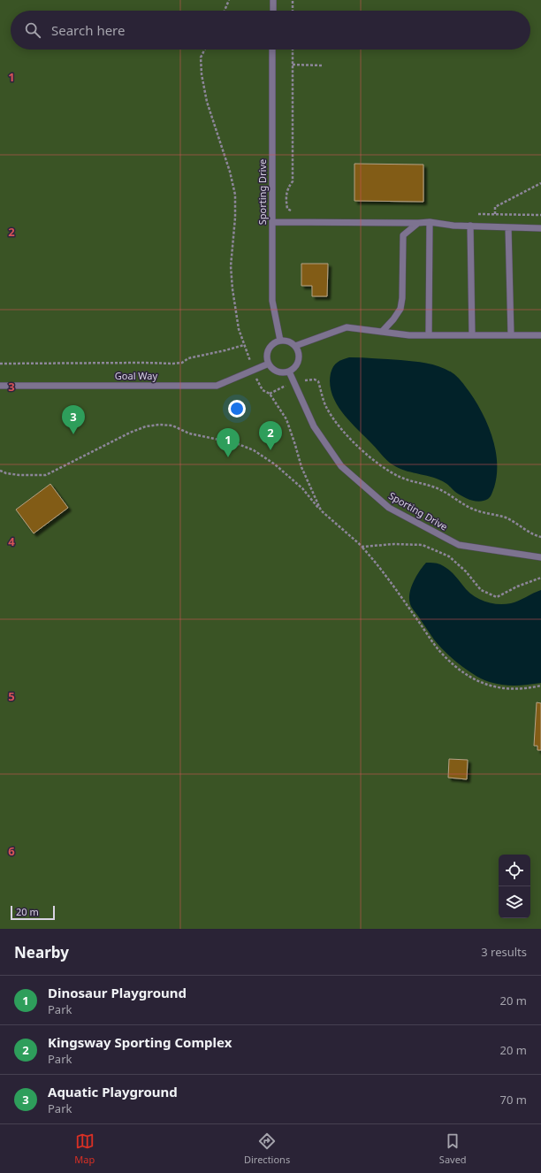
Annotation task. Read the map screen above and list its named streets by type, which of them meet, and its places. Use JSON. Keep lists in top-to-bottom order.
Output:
{
  "streets": {
    "lane": ["Sporting Drive", "Goal Way"]
  },
  "crossings": [
    ["Sporting Drive", "Goal Way"]
  ],
  "scale_bar": "20 m",
  "page": {
    "search": "Search here",
    "pins": ["3", "2", "1"],
    "scale": "20 m",
    "heading": ["Nearby", "3 results"],
    "list": [
      {
        "mark": "1",
        "name": "Dinosaur Playground",
        "note": "Park",
        "value": "20 m"
      },
      {
        "mark": "2",
        "name": "Kingsway Sporting Complex",
        "note": "Park",
        "value": "20 m"
      },
      {
        "mark": "3",
        "name": "Aquatic Playground",
        "note": "Park",
        "value": "70 m"
      }
    ],
    "nav": ["Map", "Directions", "Saved"]
  },
  "grid": {
    "rows": [
      "1",
      "2",
      "3",
      "4",
      "5",
      "6"
    ]
  }
}
